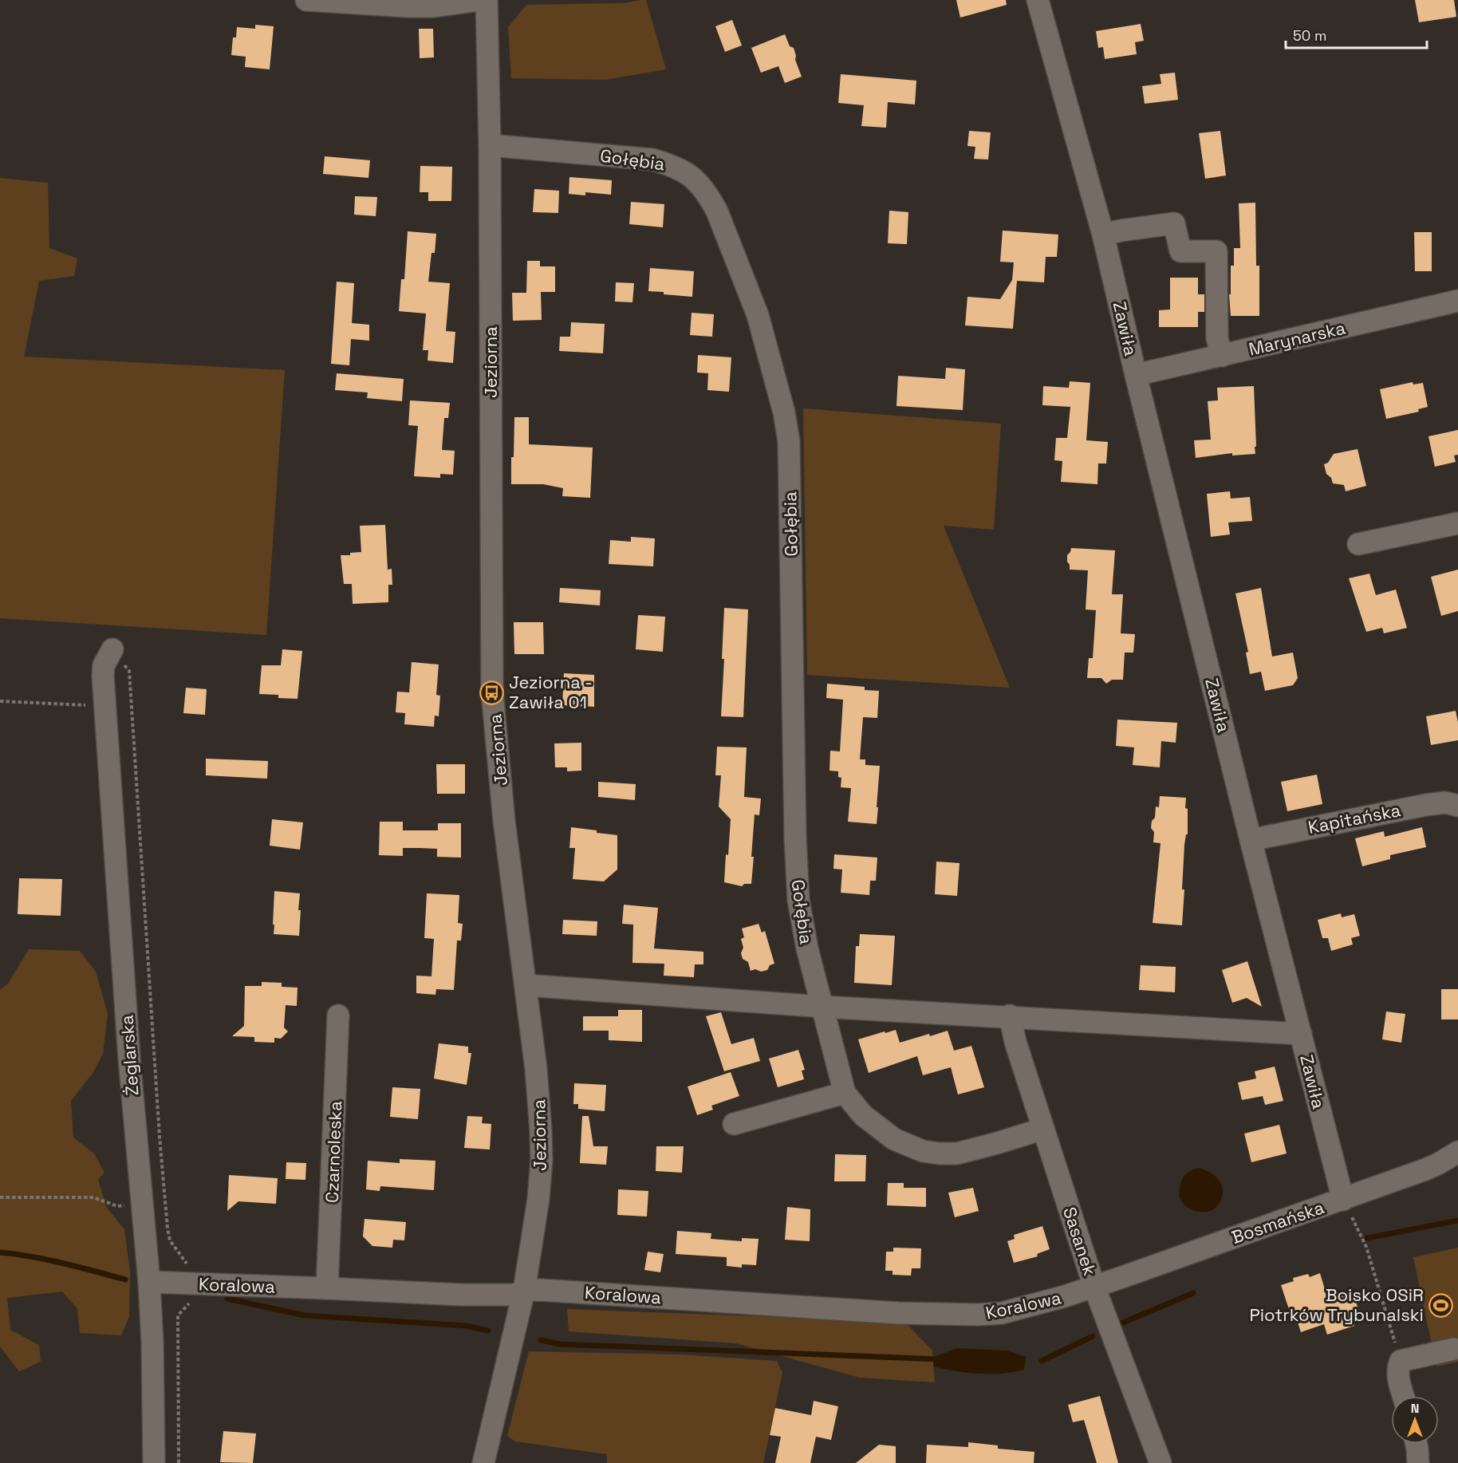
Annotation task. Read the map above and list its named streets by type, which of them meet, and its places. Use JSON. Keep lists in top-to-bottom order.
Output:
{
  "streets": {
    "street": [
      "Gołębia",
      "Zawiła",
      "Marynarska",
      "Jeziorna",
      "Kapitańska",
      "Żeglarska",
      "Czarnoleska",
      "Bosmańska",
      "Sasanek",
      "Koralowa"
    ]
  },
  "crossings": [
    ["Gołębia", "Jeziorna"],
    ["Gołębia", "Sasanek"],
    ["Zawiła", "Marynarska"],
    ["Zawiła", "Kapitańska"],
    ["Zawiła", "Bosmańska"],
    ["Jeziorna", "Koralowa"],
    ["Żeglarska", "Koralowa"],
    ["Czarnoleska", "Koralowa"],
    ["Bosmańska", "Sasanek"],
    ["Bosmańska", "Koralowa"],
    ["Sasanek", "Koralowa"]
  ],
  "places": {
    "bus stop": ["Jeziorna - Zawiła 01"],
    "sports": ["Boisko OSiR Piotrków Trybunalski"]
  },
  "scale_bar": "50 m",
  "north": "top"
}
